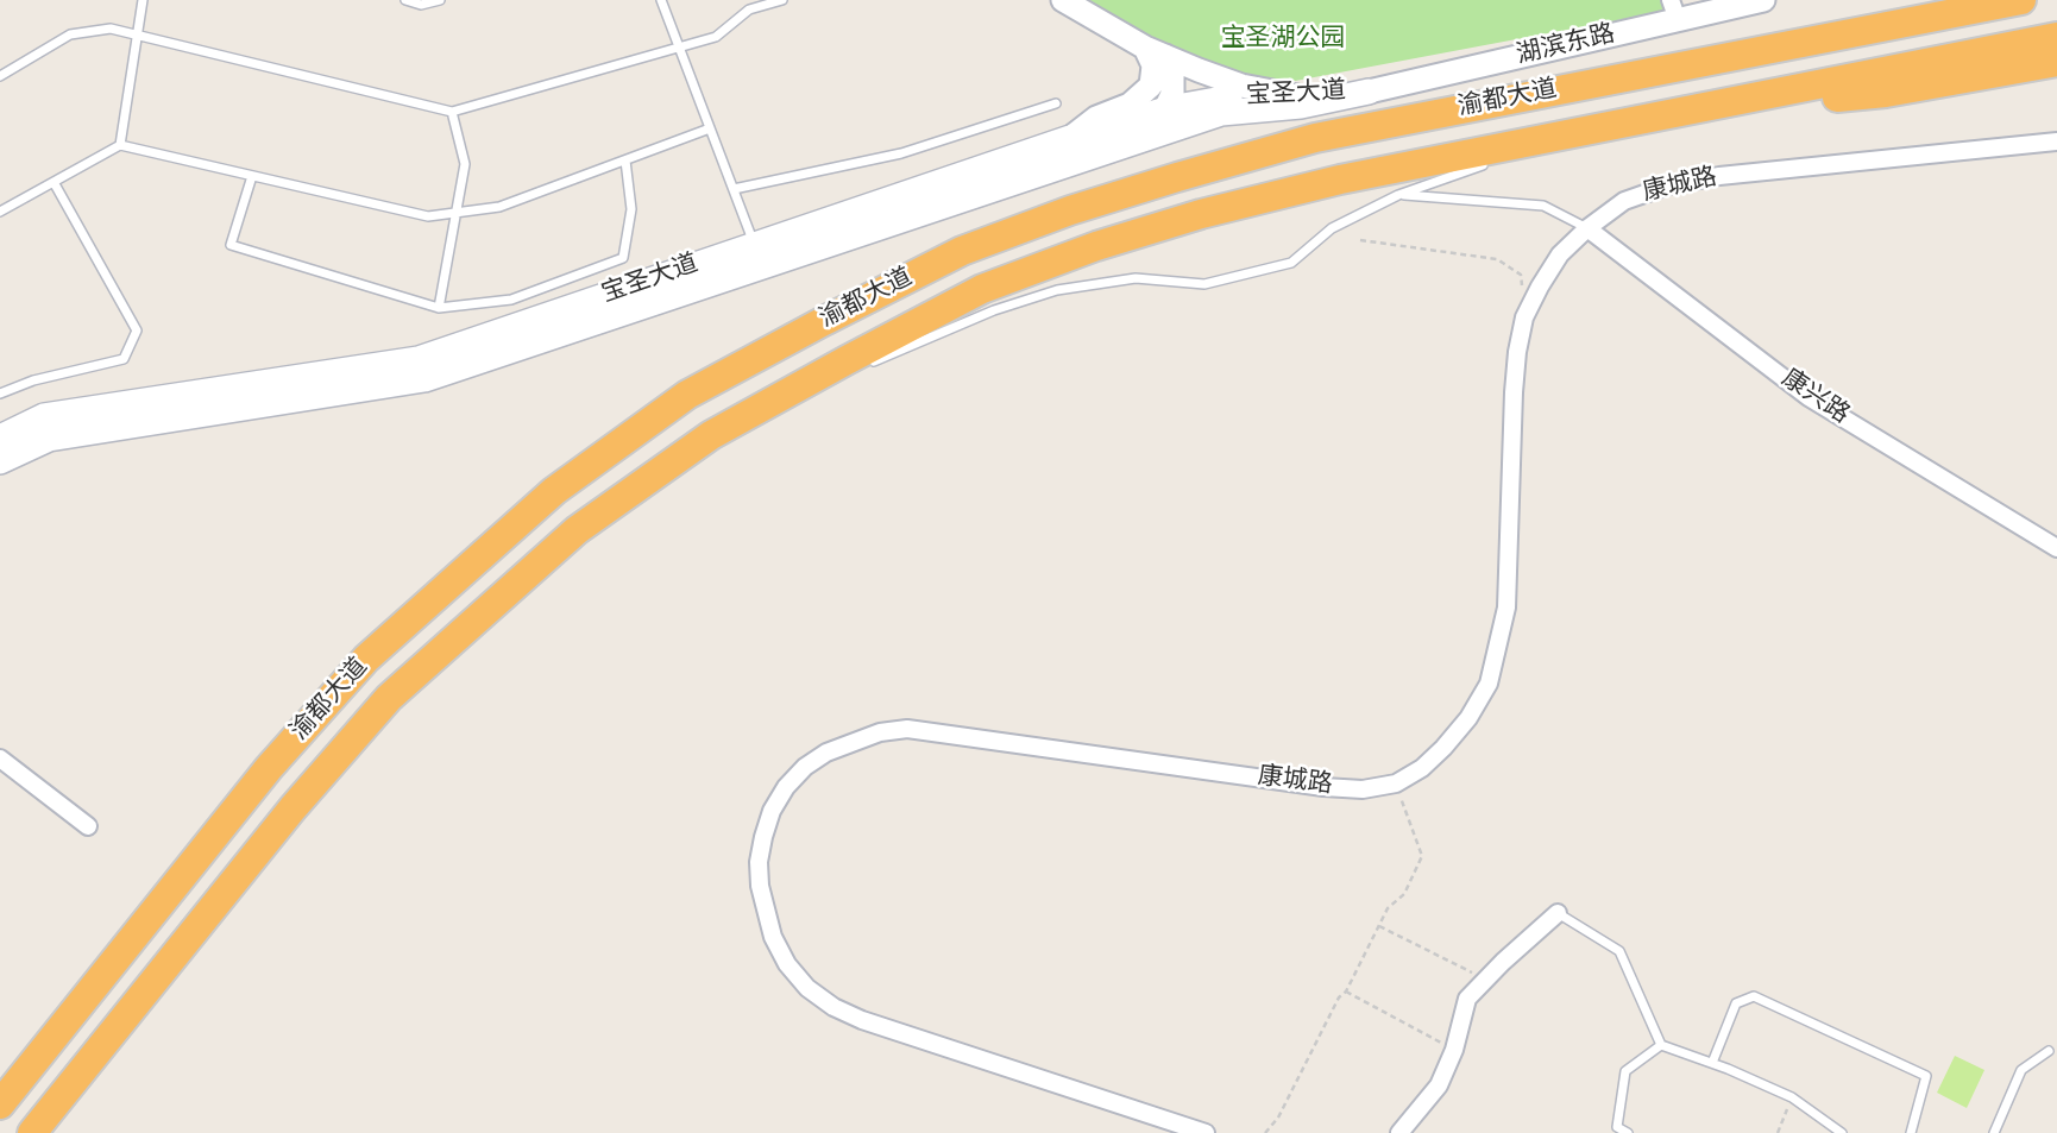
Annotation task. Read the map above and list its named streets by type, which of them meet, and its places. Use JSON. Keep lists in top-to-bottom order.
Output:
{
  "streets": {
    "highway": ["渝都大道"],
    "main road": ["宝圣大道"],
    "street": ["湖滨东路", "康城路", "康兴路"]
  },
  "crossings": [
    ["湖滨东路", "宝圣大道"],
    ["康城路", "康兴路"]
  ],
  "parks": ["宝圣湖公园"]
}
